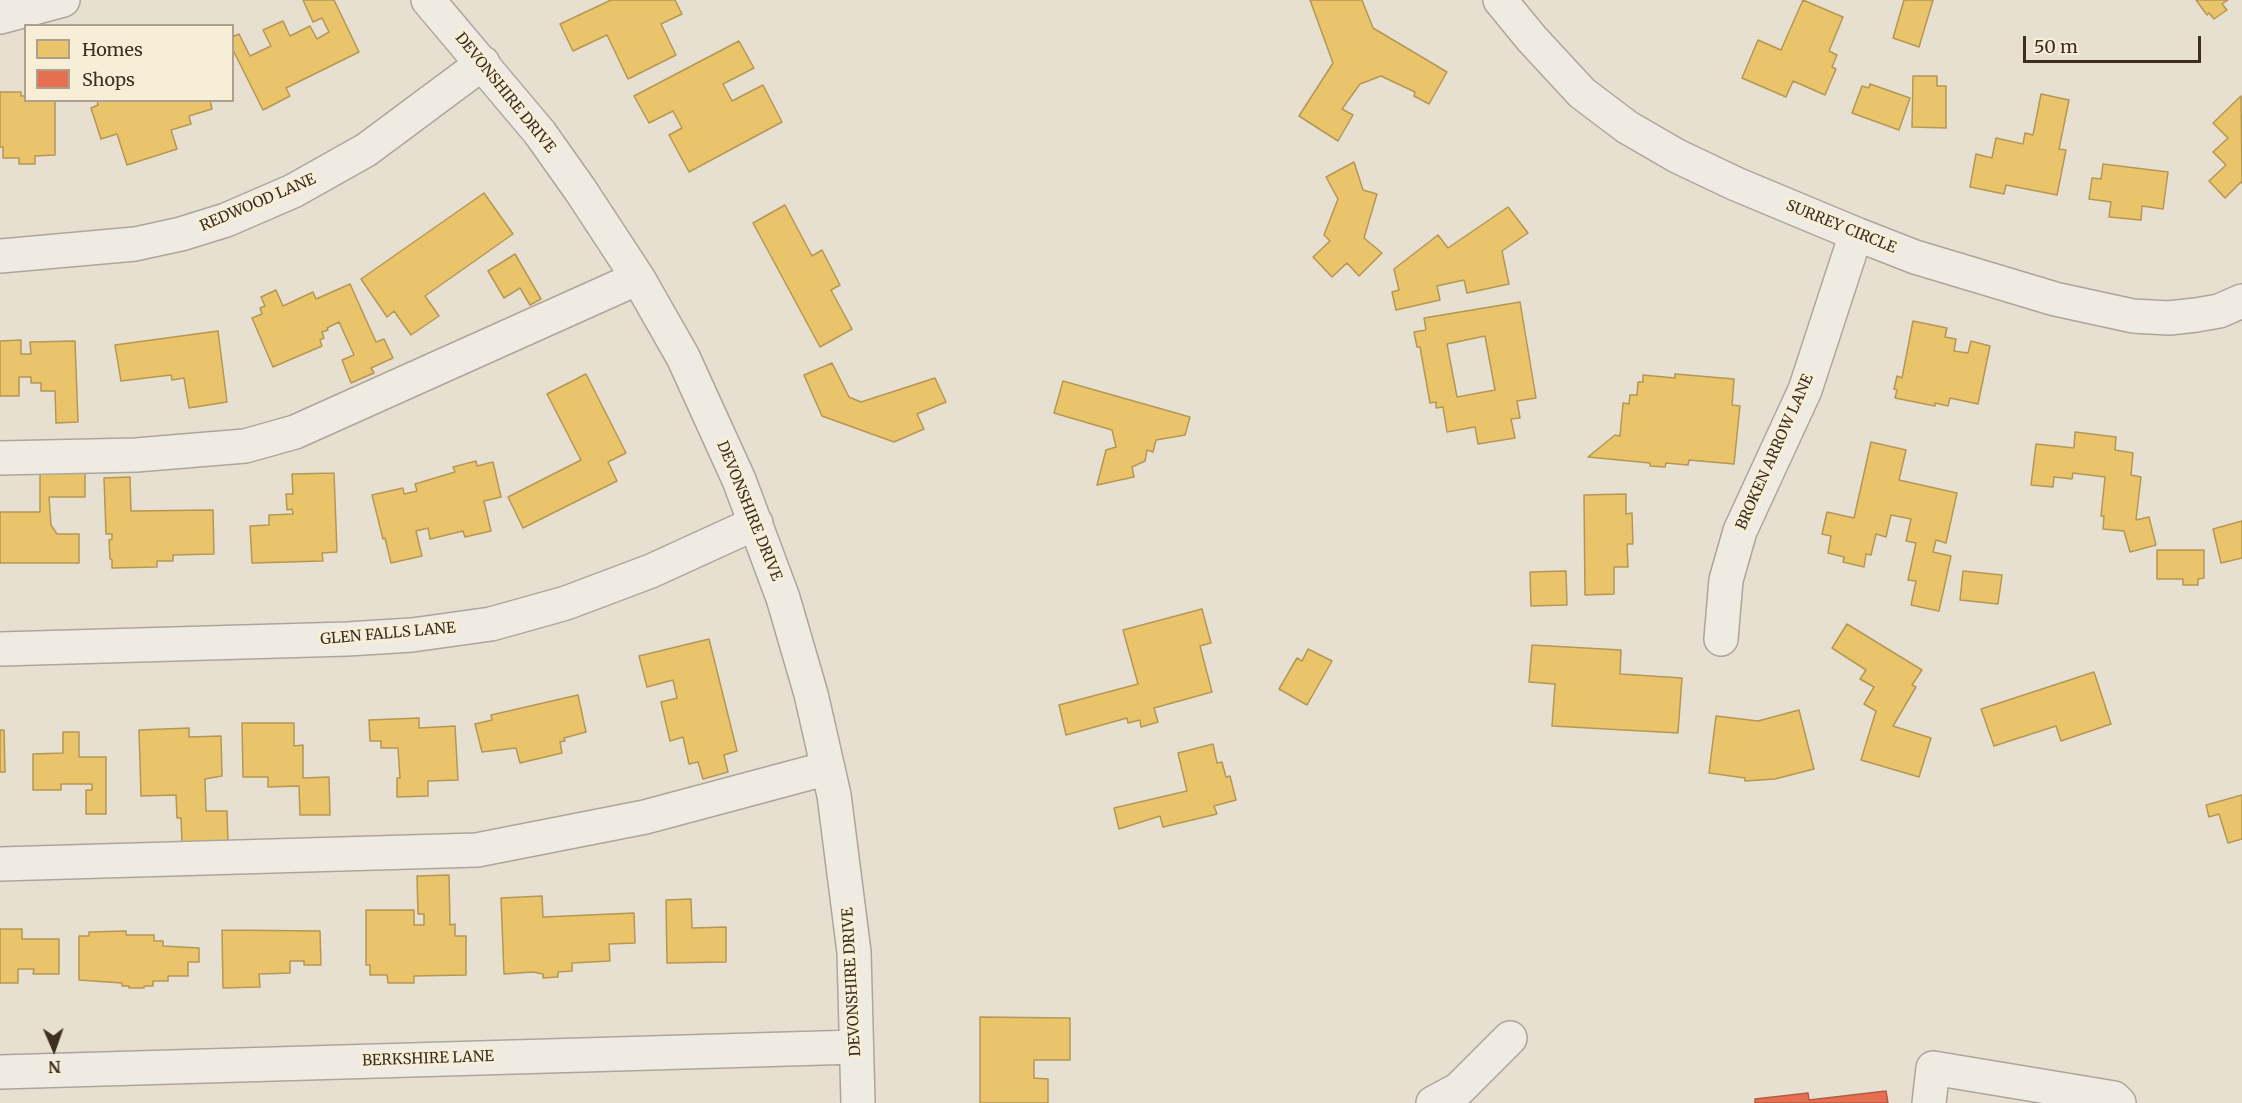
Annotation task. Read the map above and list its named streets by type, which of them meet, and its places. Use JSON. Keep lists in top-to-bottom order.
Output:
{
  "streets": {
    "street": [
      "DEVONSHIRE DRIVE",
      "REDWOOD LANE",
      "SURREY CIRCLE",
      "BROKEN ARROW LANE",
      "GLEN FALLS LANE",
      "BERKSHIRE LANE"
    ]
  },
  "crossings": [
    ["DEVONSHIRE DRIVE", "REDWOOD LANE"],
    ["DEVONSHIRE DRIVE", "GLEN FALLS LANE"],
    ["DEVONSHIRE DRIVE", "BERKSHIRE LANE"],
    ["SURREY CIRCLE", "BROKEN ARROW LANE"]
  ],
  "legend": ["Homes", "Shops"],
  "scale_bar": "50 m",
  "north": "bottom"
}
